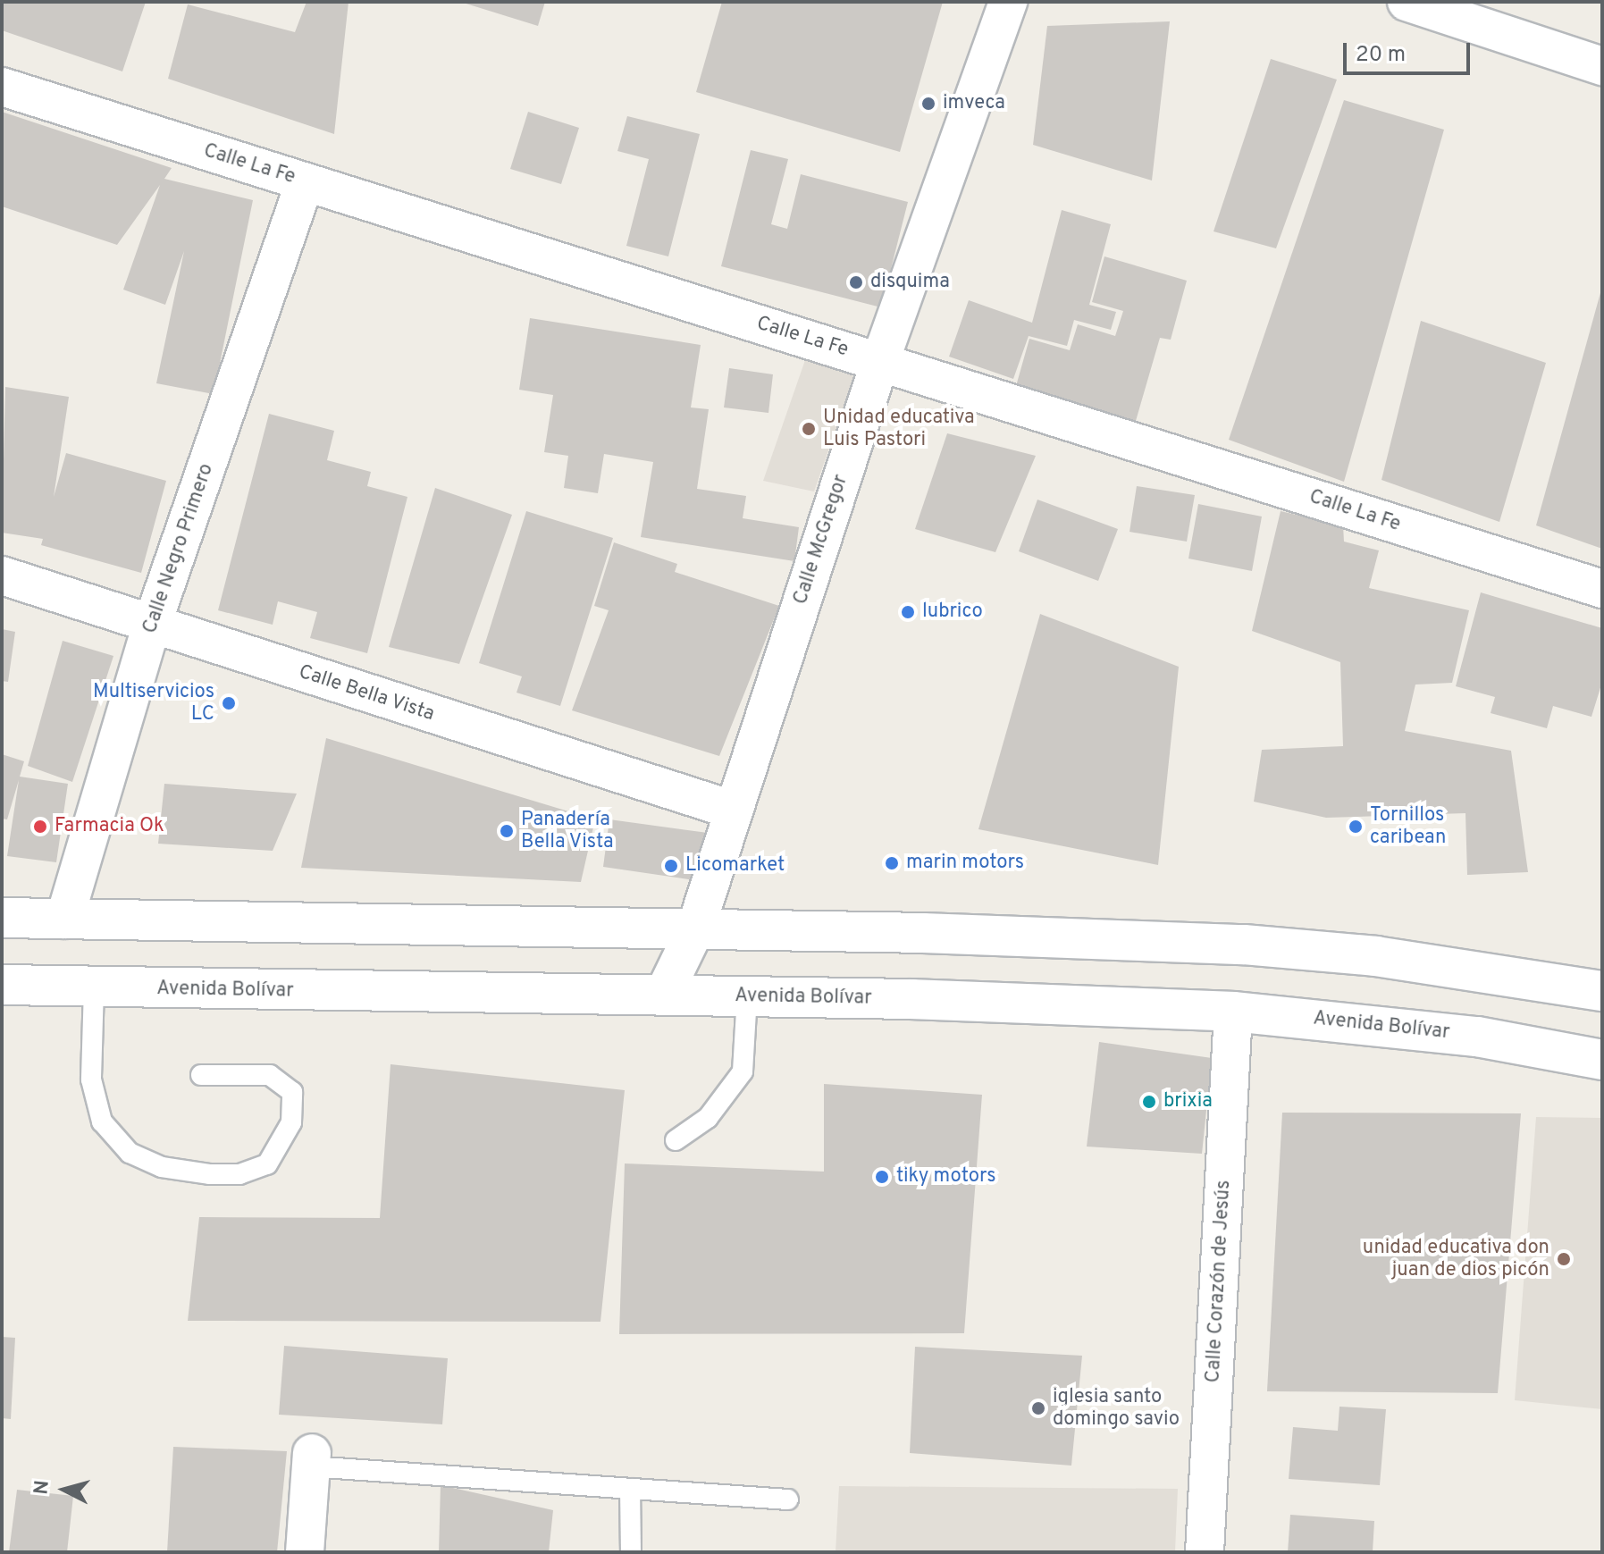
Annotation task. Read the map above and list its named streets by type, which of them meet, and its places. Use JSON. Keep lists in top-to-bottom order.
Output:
{
  "streets": {
    "street": [
      "Calle La Fe",
      "Calle McGregor",
      "Calle Negro Primero",
      "Calle Bella Vista",
      "Avenida Bolívar",
      "Calle Corazón de Jesús"
    ]
  },
  "crossings": [
    ["Calle La Fe", "Calle McGregor"],
    ["Calle La Fe", "Calle Negro Primero"],
    ["Calle McGregor", "Calle Bella Vista"],
    ["Calle McGregor", "Avenida Bolívar"],
    ["Calle Negro Primero", "Calle Bella Vista"],
    ["Avenida Bolívar", "Calle Corazón de Jesús"]
  ],
  "places": [
    "imveca",
    "disquima",
    "Unidad educativa Luis Pastori",
    "lubrico",
    "Multiservicios LC",
    "Farmacia Ok",
    "Tornillos caribean",
    "Panadería Bella Vista",
    "marin motors",
    "Licomarket",
    "brixia",
    "tiky motors",
    "unidad educativa don juan de dios picón",
    "iglesia santo domingo savio"
  ],
  "scale_bar": "20 m",
  "north": "left"
}
